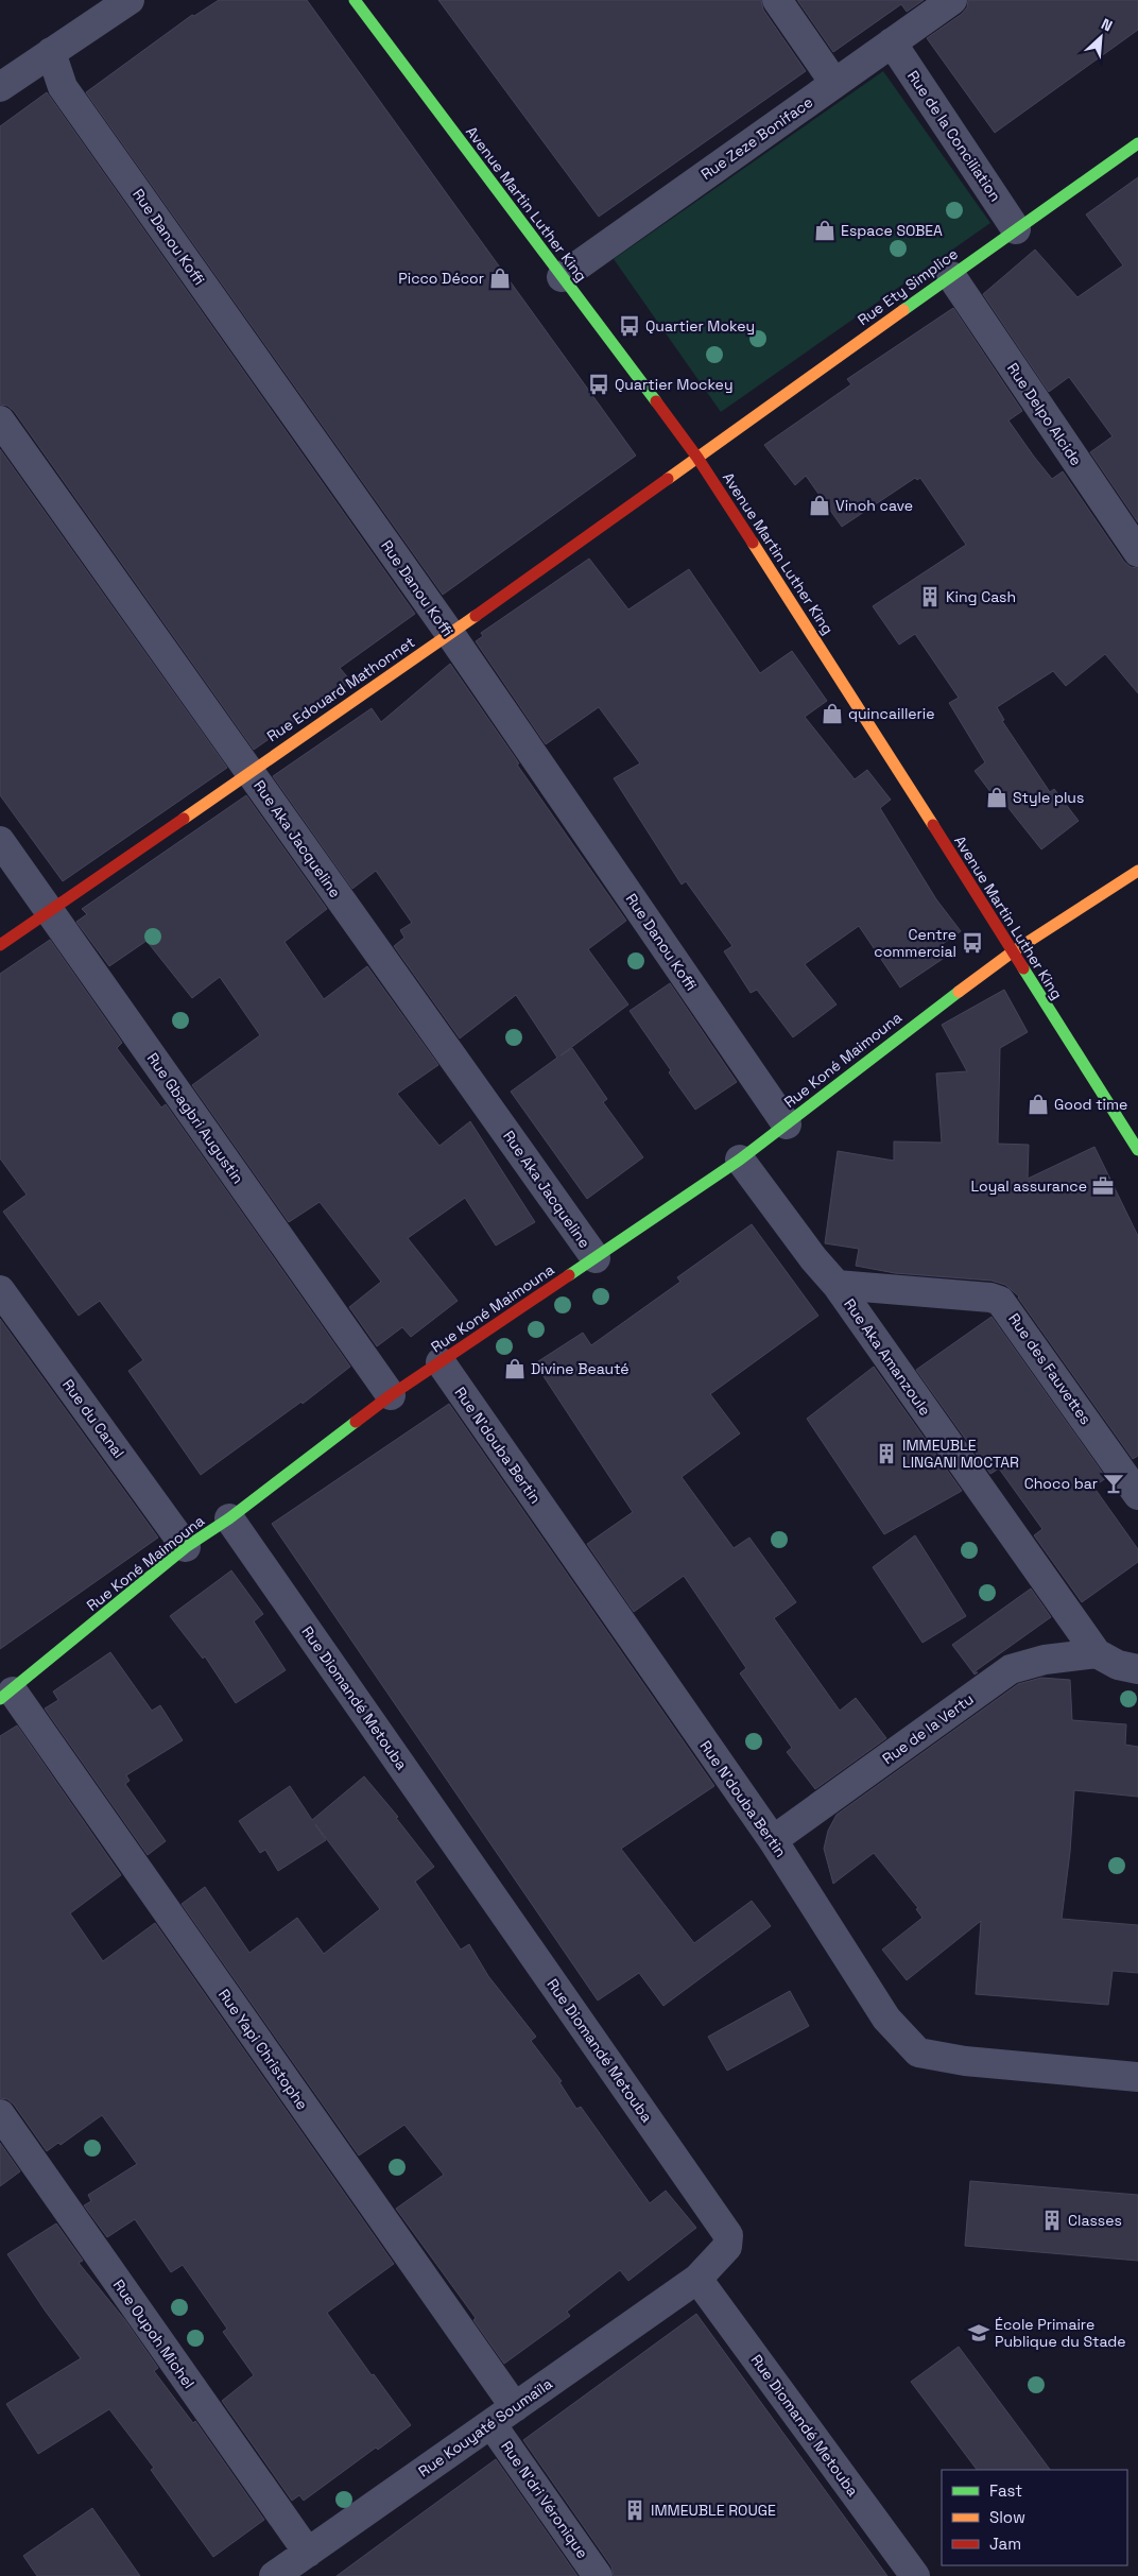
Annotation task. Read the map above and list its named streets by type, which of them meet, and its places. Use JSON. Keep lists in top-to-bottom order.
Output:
{
  "streets": {
    "street": [
      "Rue de la Conciliation",
      "Rue Zeze Boniface",
      "Avenue Martin Luther King",
      "Rue Danou Koffi",
      "Rue Ety Simplice",
      "Rue Delpo Alcide",
      "Rue Edouard Mathonnet",
      "Rue Aka Jacqueline",
      "Rue Koné Maimouna",
      "Rue Gbagbri Augustin",
      "Rue Aka Amanzoule",
      "Rue des Fauvettes",
      "Rue du Canal",
      "Rue N'douba Bertin",
      "Rue Diomandé Metouba",
      "Rue de la Vertu",
      "Rue Yapi Christophe",
      "Rue Oupoh Michel",
      "Rue Kouyaté Soumaïla",
      "Rue N'dri Véronique"
    ]
  },
  "crossings": [
    ["Rue de la Conciliation", "Rue Zeze Boniface"],
    ["Rue de la Conciliation", "Rue Ety Simplice"],
    ["Rue Zeze Boniface", "Avenue Martin Luther King"],
    ["Avenue Martin Luther King", "Rue Ety Simplice"],
    ["Avenue Martin Luther King", "Rue Edouard Mathonnet"],
    ["Avenue Martin Luther King", "Rue Koné Maimouna"],
    ["Rue Danou Koffi", "Rue Edouard Mathonnet"],
    ["Rue Danou Koffi", "Rue Koné Maimouna"],
    ["Rue Ety Simplice", "Rue Delpo Alcide"],
    ["Rue Ety Simplice", "Rue Edouard Mathonnet"],
    ["Rue Edouard Mathonnet", "Rue Aka Jacqueline"],
    ["Rue Edouard Mathonnet", "Rue Gbagbri Augustin"],
    ["Rue Aka Jacqueline", "Rue Koné Maimouna"],
    ["Rue Koné Maimouna", "Rue Gbagbri Augustin"],
    ["Rue Koné Maimouna", "Rue Aka Amanzoule"],
    ["Rue Koné Maimouna", "Rue du Canal"],
    ["Rue Koné Maimouna", "Rue N'douba Bertin"],
    ["Rue Koné Maimouna", "Rue Diomandé Metouba"],
    ["Rue Koné Maimouna", "Rue Yapi Christophe"],
    ["Rue Aka Amanzoule", "Rue des Fauvettes"],
    ["Rue Aka Amanzoule", "Rue de la Vertu"],
    ["Rue N'douba Bertin", "Rue de la Vertu"],
    ["Rue Diomandé Metouba", "Rue Kouyaté Soumaïla"],
    ["Rue Yapi Christophe", "Rue Kouyaté Soumaïla"],
    ["Rue Oupoh Michel", "Rue Kouyaté Soumaïla"],
    ["Rue Kouyaté Soumaïla", "Rue N'dri Véronique"]
  ],
  "places": {
    "shop": [
      "Espace SOBEA",
      "Picco Décor",
      "Vinoh cave",
      "quincaillerie",
      "Style plus",
      "Good time",
      "Divine Beauté"
    ],
    "bus stop": ["Quartier Mokey", "Quartier Mockey", "Centre commercial"],
    "building": [
      "King Cash",
      "IMMEUBLE LINGANI MOCTAR",
      "Classes",
      "IMMEUBLE ROUGE"
    ],
    "office": ["Loyal assurance"],
    "bar": ["Choco bar"],
    "school or university": ["École Primaire Publique du Stade"]
  },
  "legend": ["Fast", "Slow", "Jam"],
  "north": "top right"
}
